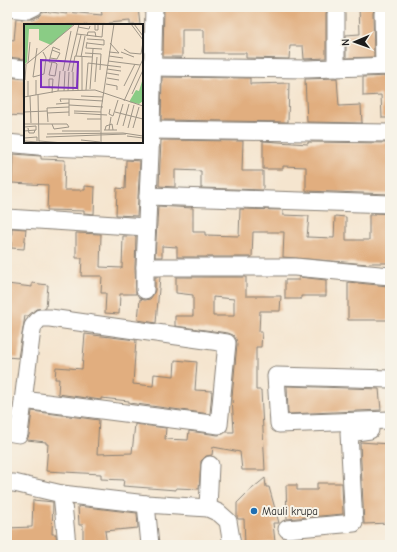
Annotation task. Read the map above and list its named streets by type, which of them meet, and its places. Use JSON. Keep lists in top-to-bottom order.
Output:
{
  "places": ["Mauli krupa"],
  "north": "left"
}
